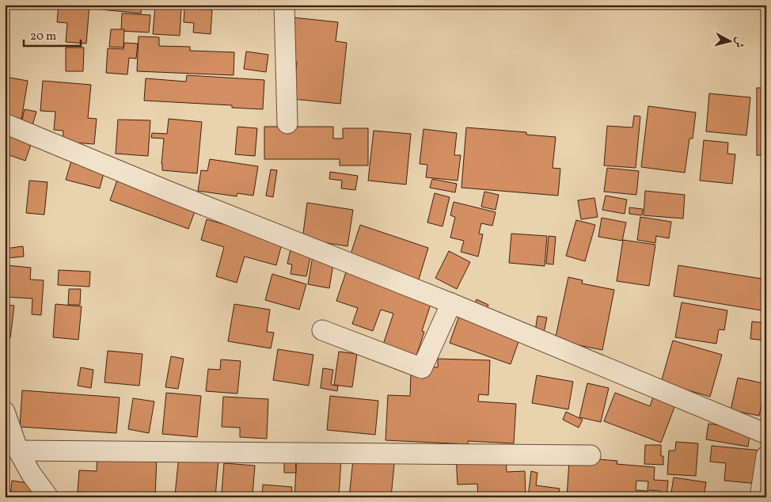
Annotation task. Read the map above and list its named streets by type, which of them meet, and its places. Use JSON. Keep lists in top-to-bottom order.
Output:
{
  "scale_bar": "20 m",
  "north": "right"
}
